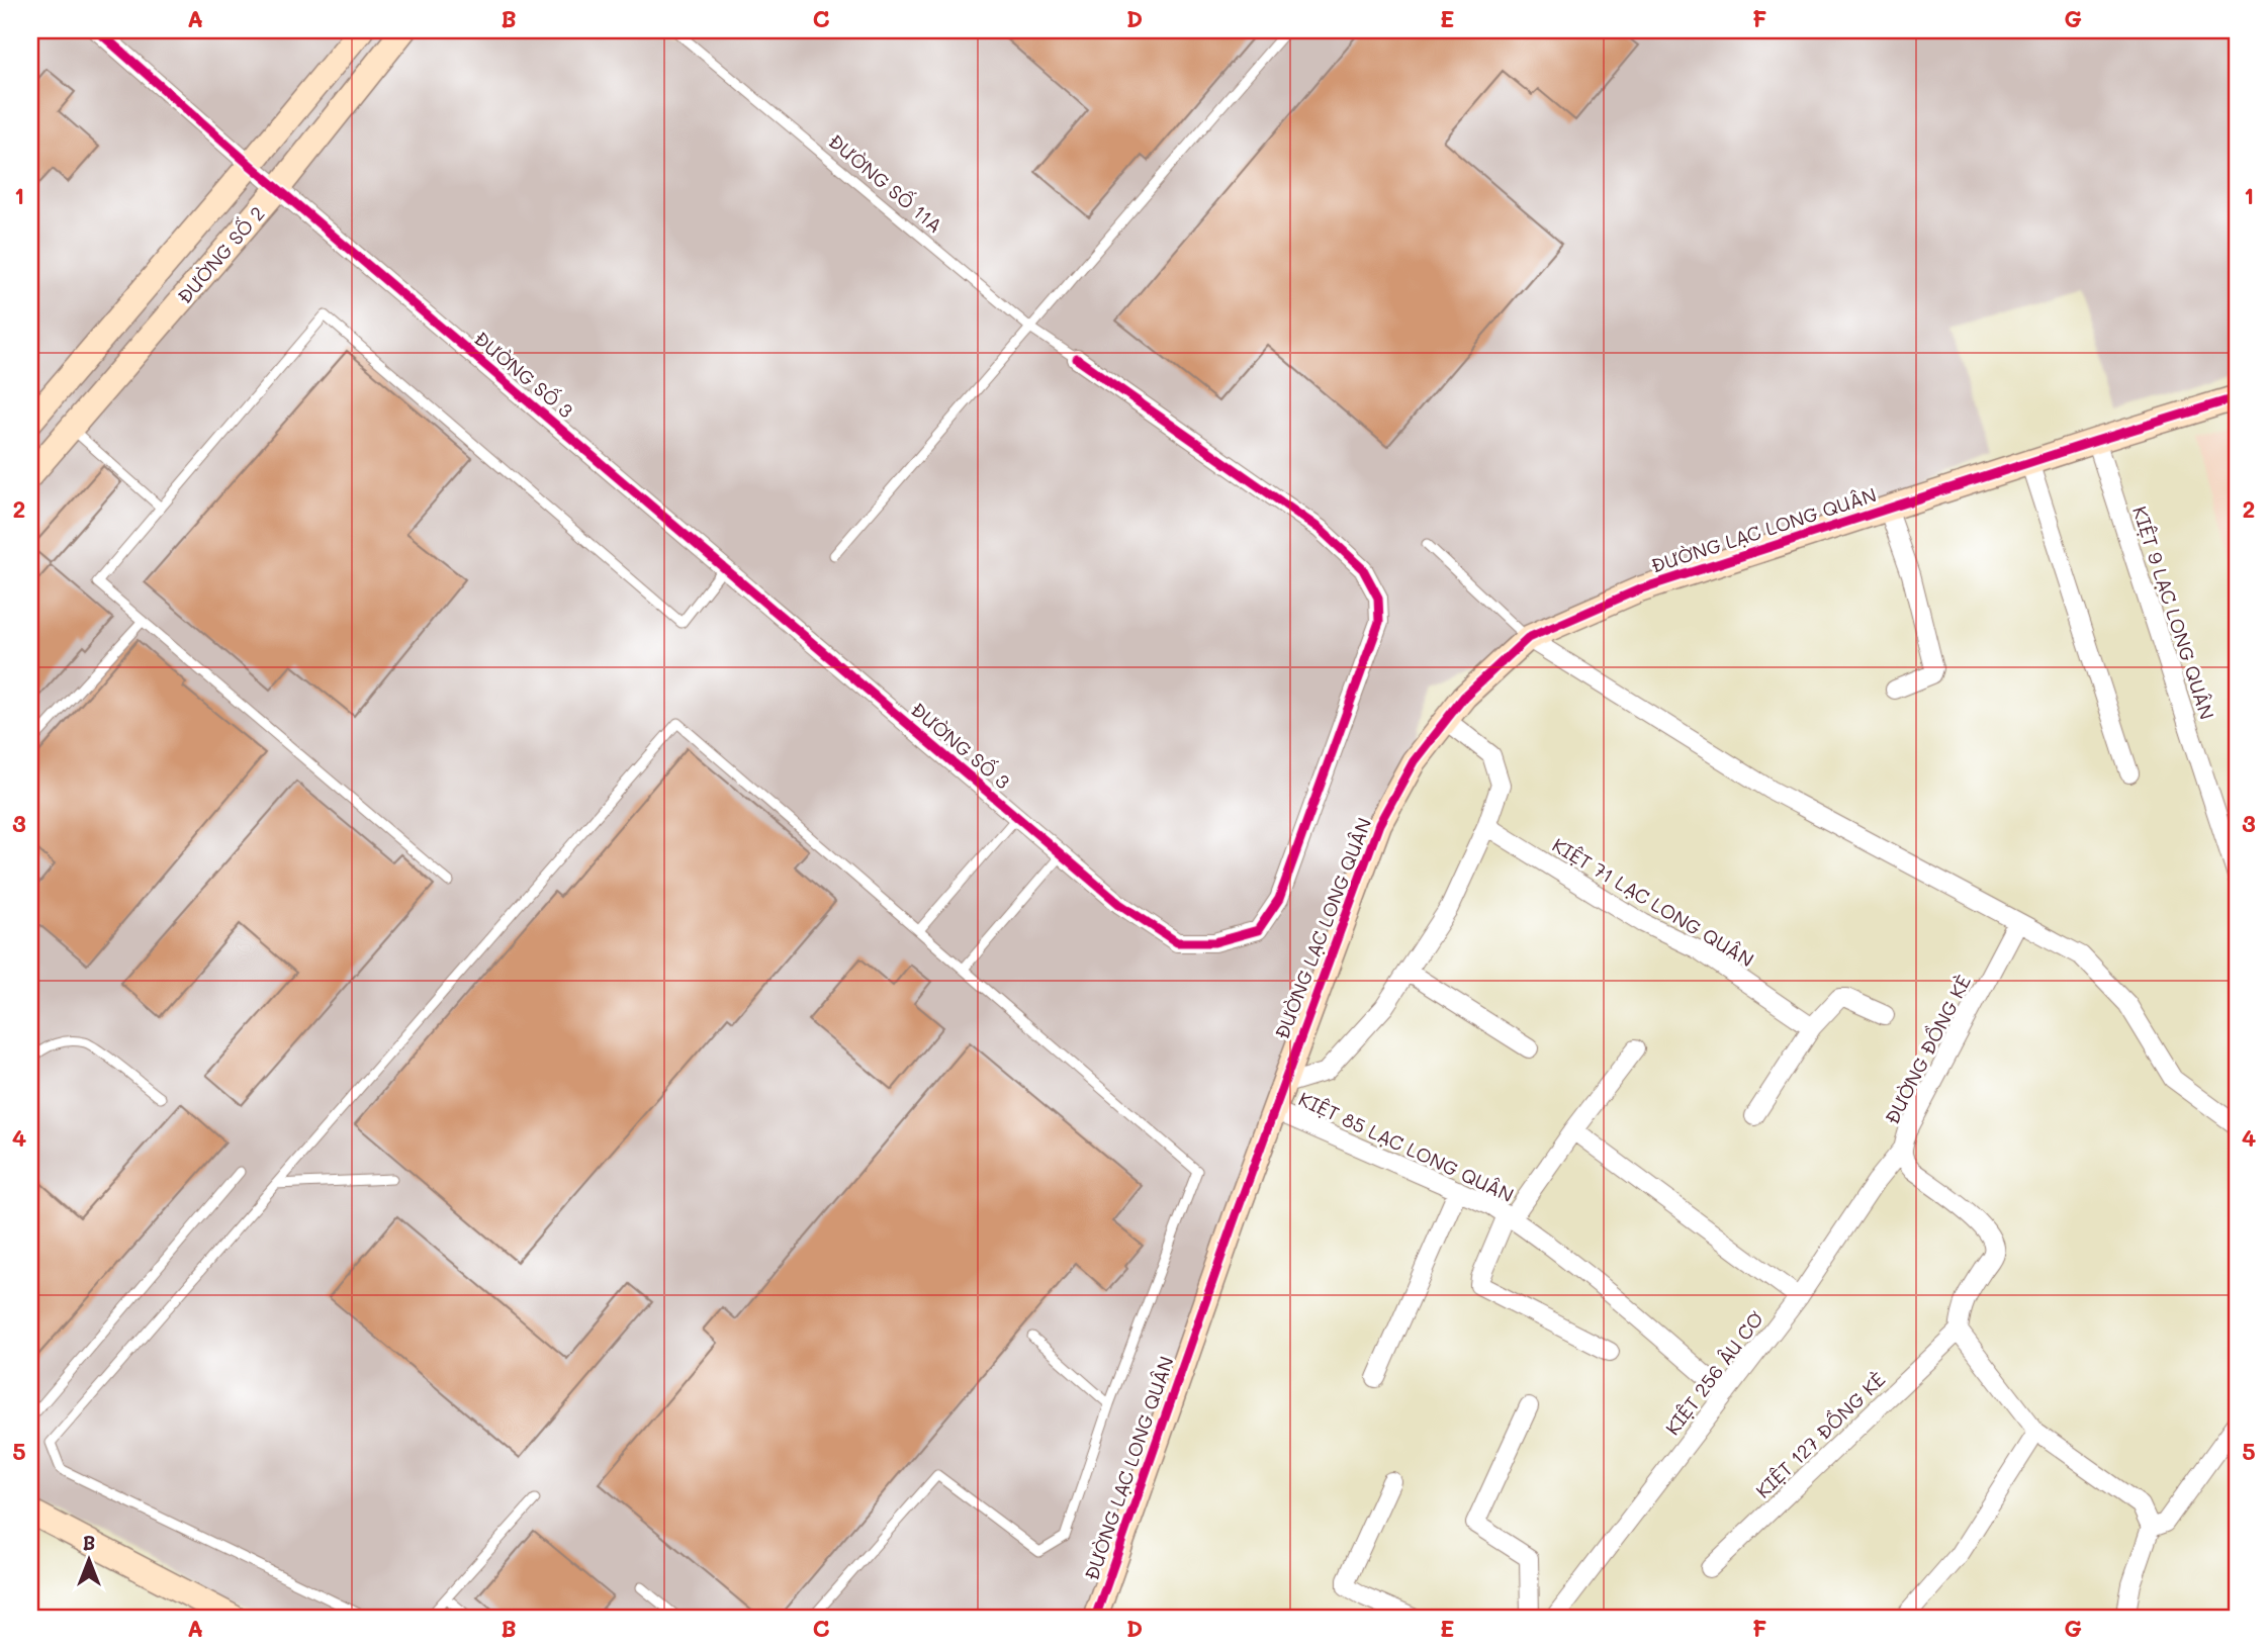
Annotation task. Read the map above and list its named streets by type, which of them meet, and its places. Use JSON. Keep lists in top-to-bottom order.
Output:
{
  "streets": {
    "street": [
      "ĐƯỜNG SỐ 2",
      "ĐƯỜNG SỐ 3",
      "ĐƯỜNG LẠC LONG QUÂN",
      "KIỆT 9 LẠC LONG QUÂN",
      "KIỆT 71 LẠC LONG QUÂN",
      "ĐƯỜNG ĐỒNG KÈ",
      "KIỆT 85 LẠC LONG QUÂN",
      "KIỆT 256 ÂU CƠ",
      "KIỆT 127 ĐỒNG KÈ"
    ],
    "lane": ["ĐƯỜNG SỐ 11A"]
  },
  "crossings": [
    ["ĐƯỜNG SỐ 11A", "ĐƯỜNG SỐ 3"],
    ["ĐƯỜNG SỐ 2", "ĐƯỜNG SỐ 3"],
    ["ĐƯỜNG LẠC LONG QUÂN", "KIỆT 9 LẠC LONG QUÂN"],
    ["ĐƯỜNG LẠC LONG QUÂN", "KIỆT 85 LẠC LONG QUÂN"],
    ["ĐƯỜNG ĐỒNG KÈ", "KIỆT 256 ÂU CƠ"],
    ["ĐƯỜNG ĐỒNG KÈ", "KIỆT 127 ĐỒNG KÈ"],
    ["KIỆT 85 LẠC LONG QUÂN", "KIỆT 256 ÂU CƠ"]
  ],
  "north": "top",
  "grid": {
    "columns": [
      "A",
      "B",
      "C",
      "D",
      "E",
      "F",
      "G"
    ],
    "rows": [
      "1",
      "2",
      "3",
      "4",
      "5"
    ]
  }
}
